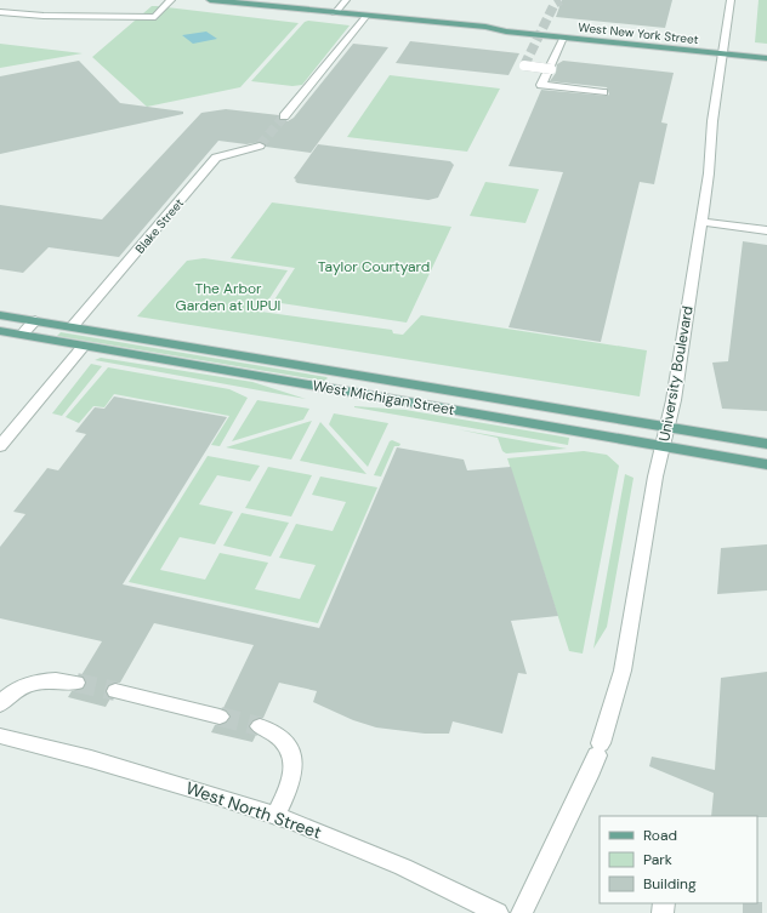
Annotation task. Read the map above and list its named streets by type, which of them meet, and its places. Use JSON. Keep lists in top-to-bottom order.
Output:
{
  "streets": {
    "main road": ["West New York Street", "West Michigan Street"],
    "street": ["Blake Street", "University Boulevard", "West North Street"]
  },
  "crossings": [
    ["West New York Street", "University Boulevard"],
    ["Blake Street", "West Michigan Street"],
    ["University Boulevard", "West Michigan Street"]
  ],
  "parks": ["Taylor Courtyard", "The Arbor Garden at IUPUI"],
  "legend": ["Road", "Park", "Building"]
}
